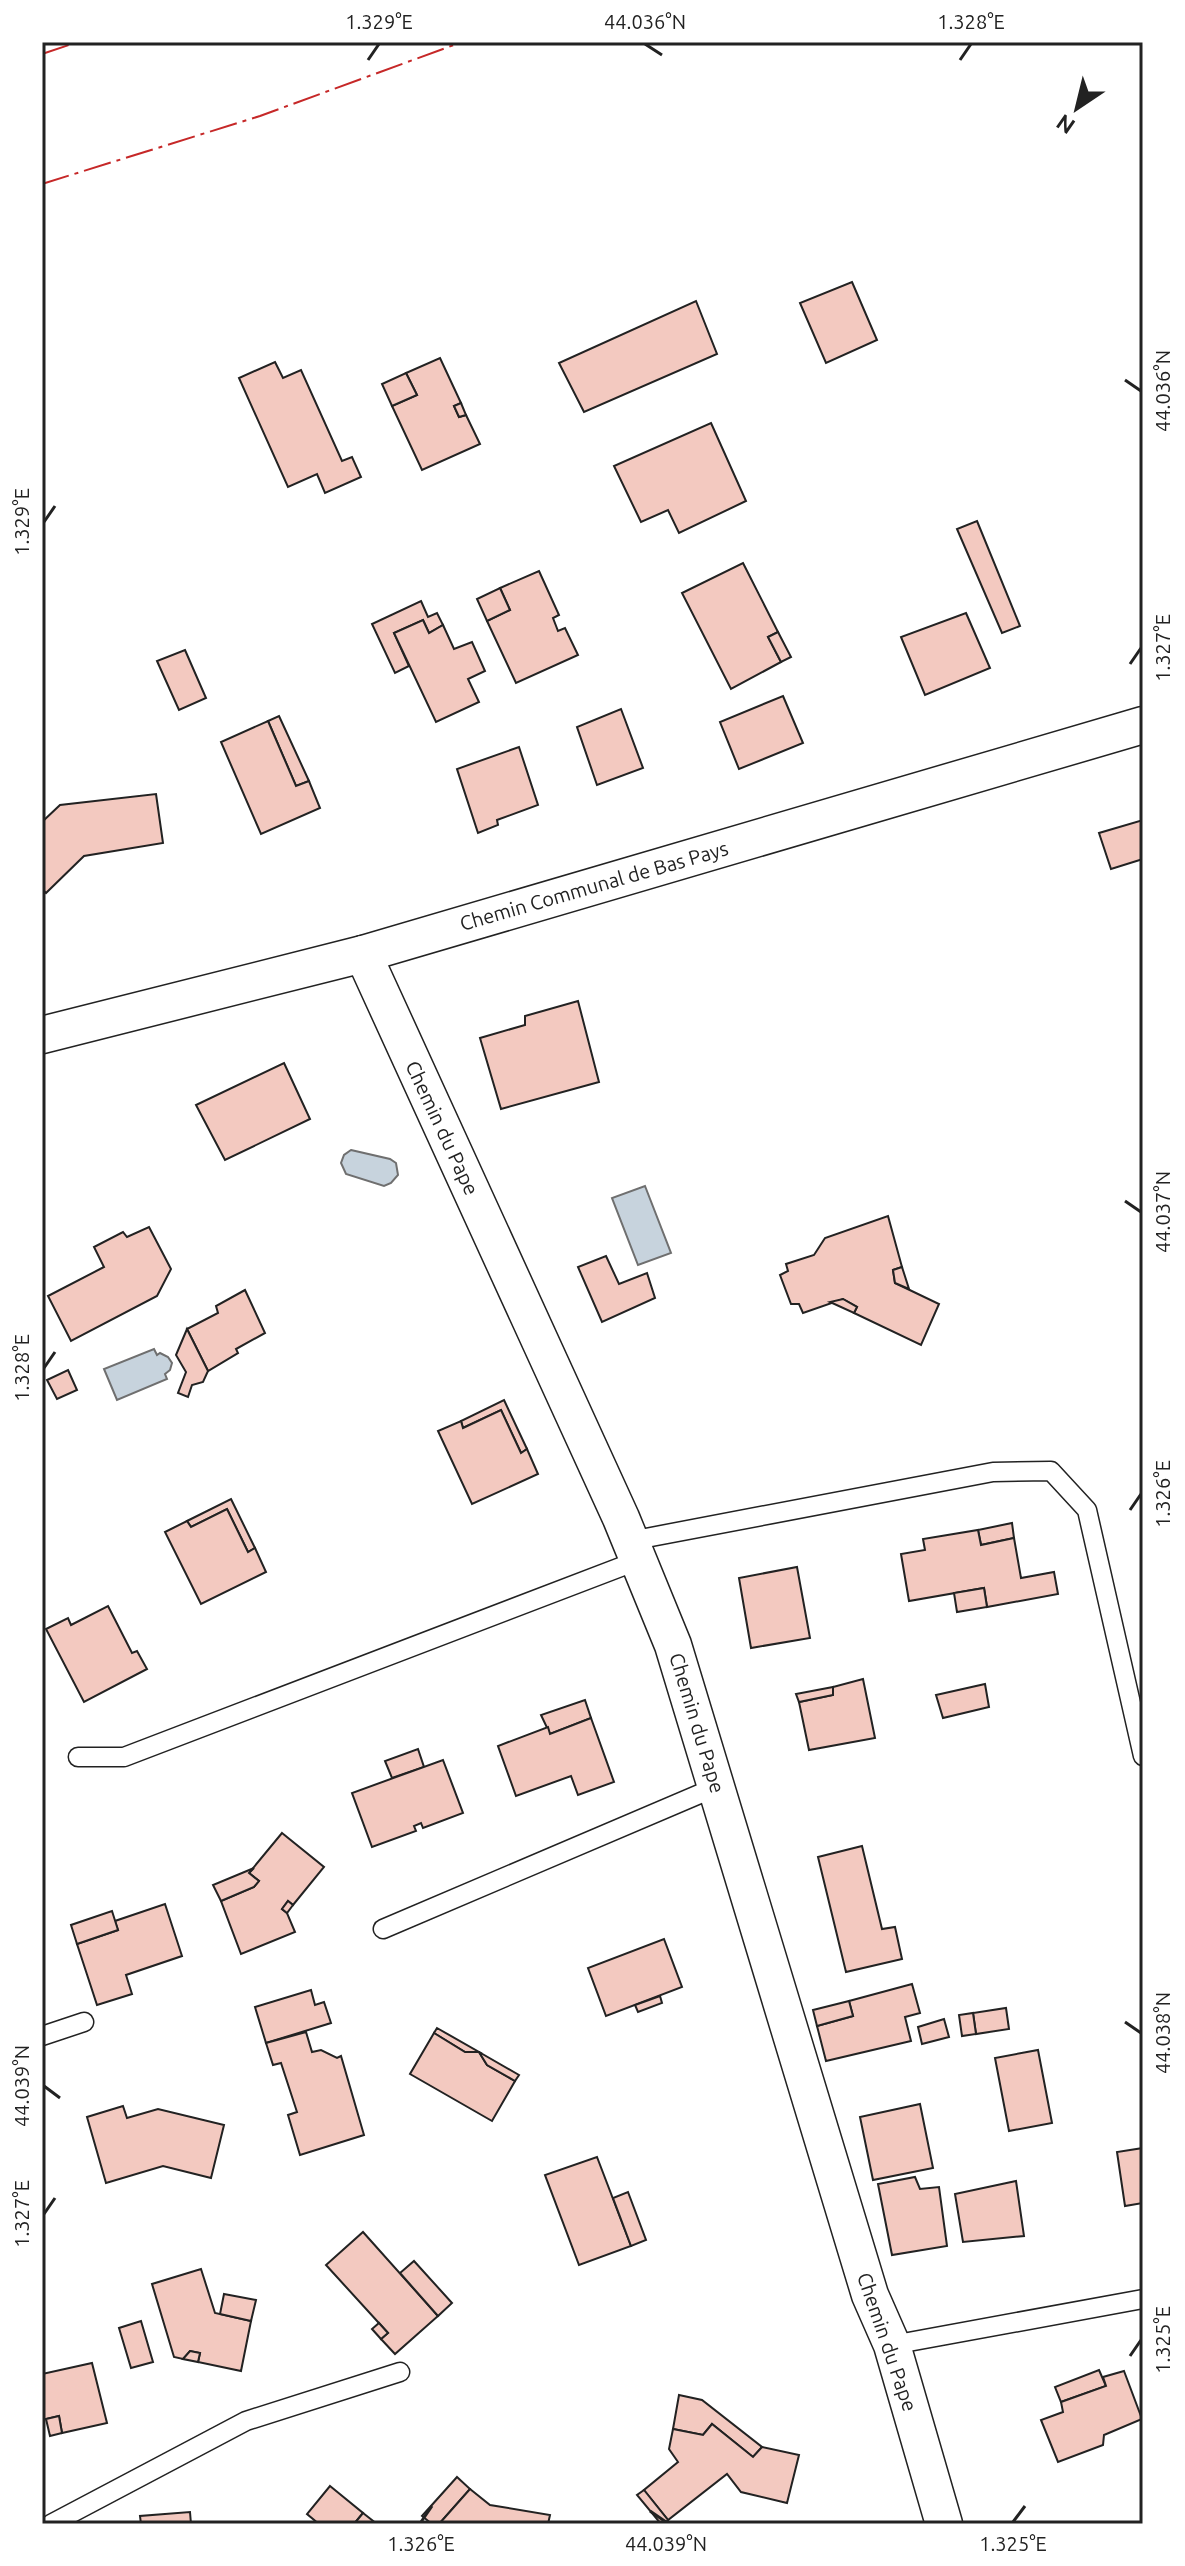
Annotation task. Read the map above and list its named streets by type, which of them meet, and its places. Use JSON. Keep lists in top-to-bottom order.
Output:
{
  "streets": {
    "street": ["Chemin Communal de Bas Pays", "Chemin du Pape"]
  },
  "crossings": [
    ["Chemin Communal de Bas Pays", "Chemin du Pape"]
  ],
  "north": "bottom left",
  "coordinates": [
    "1.329°E",
    "44.036°N",
    "1.328°E",
    "1.327°E",
    "44.037°N",
    "1.326°E",
    "44.038°N",
    "44.039°N",
    "1.325°E"
  ]
}
